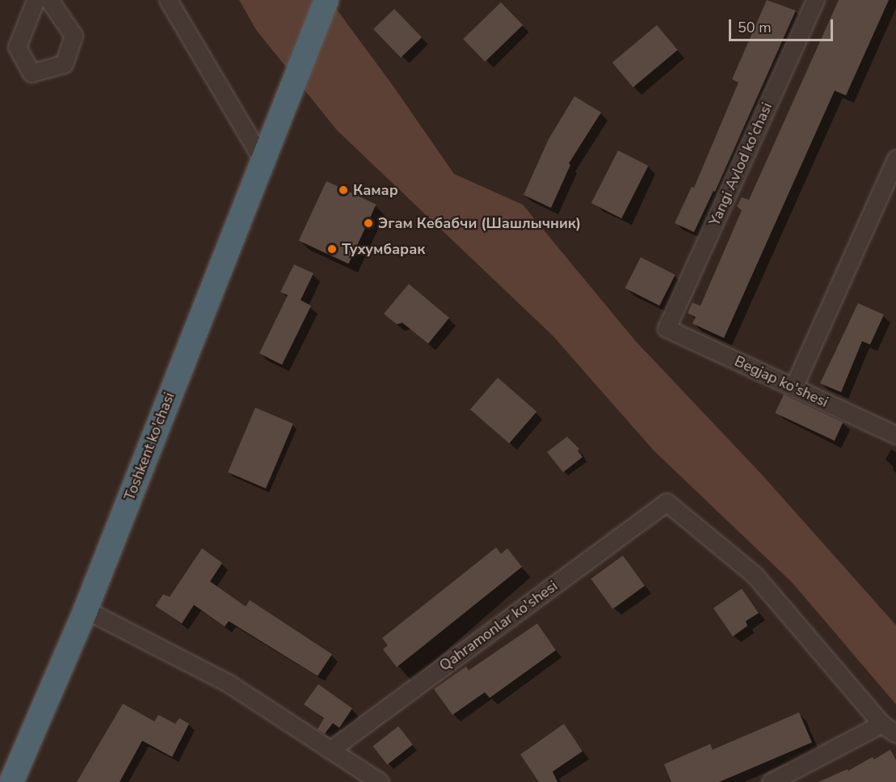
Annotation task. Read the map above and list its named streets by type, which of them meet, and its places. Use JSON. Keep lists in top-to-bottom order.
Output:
{
  "streets": {
    "highway": ["Toshkent ko'chasi"],
    "street": ["Yangi Avlod ko'chasi", "Begjap ko'shesi", "Qahramonlar ko'shesi"]
  },
  "crossings": [
    ["Yangi Avlod ko'chasi", "Begjap ko'shesi"]
  ],
  "places": ["Камар", "Эгам Кебабчи (Шашлычник)", "Тухумбарак"],
  "scale_bar": "50 m"
}
